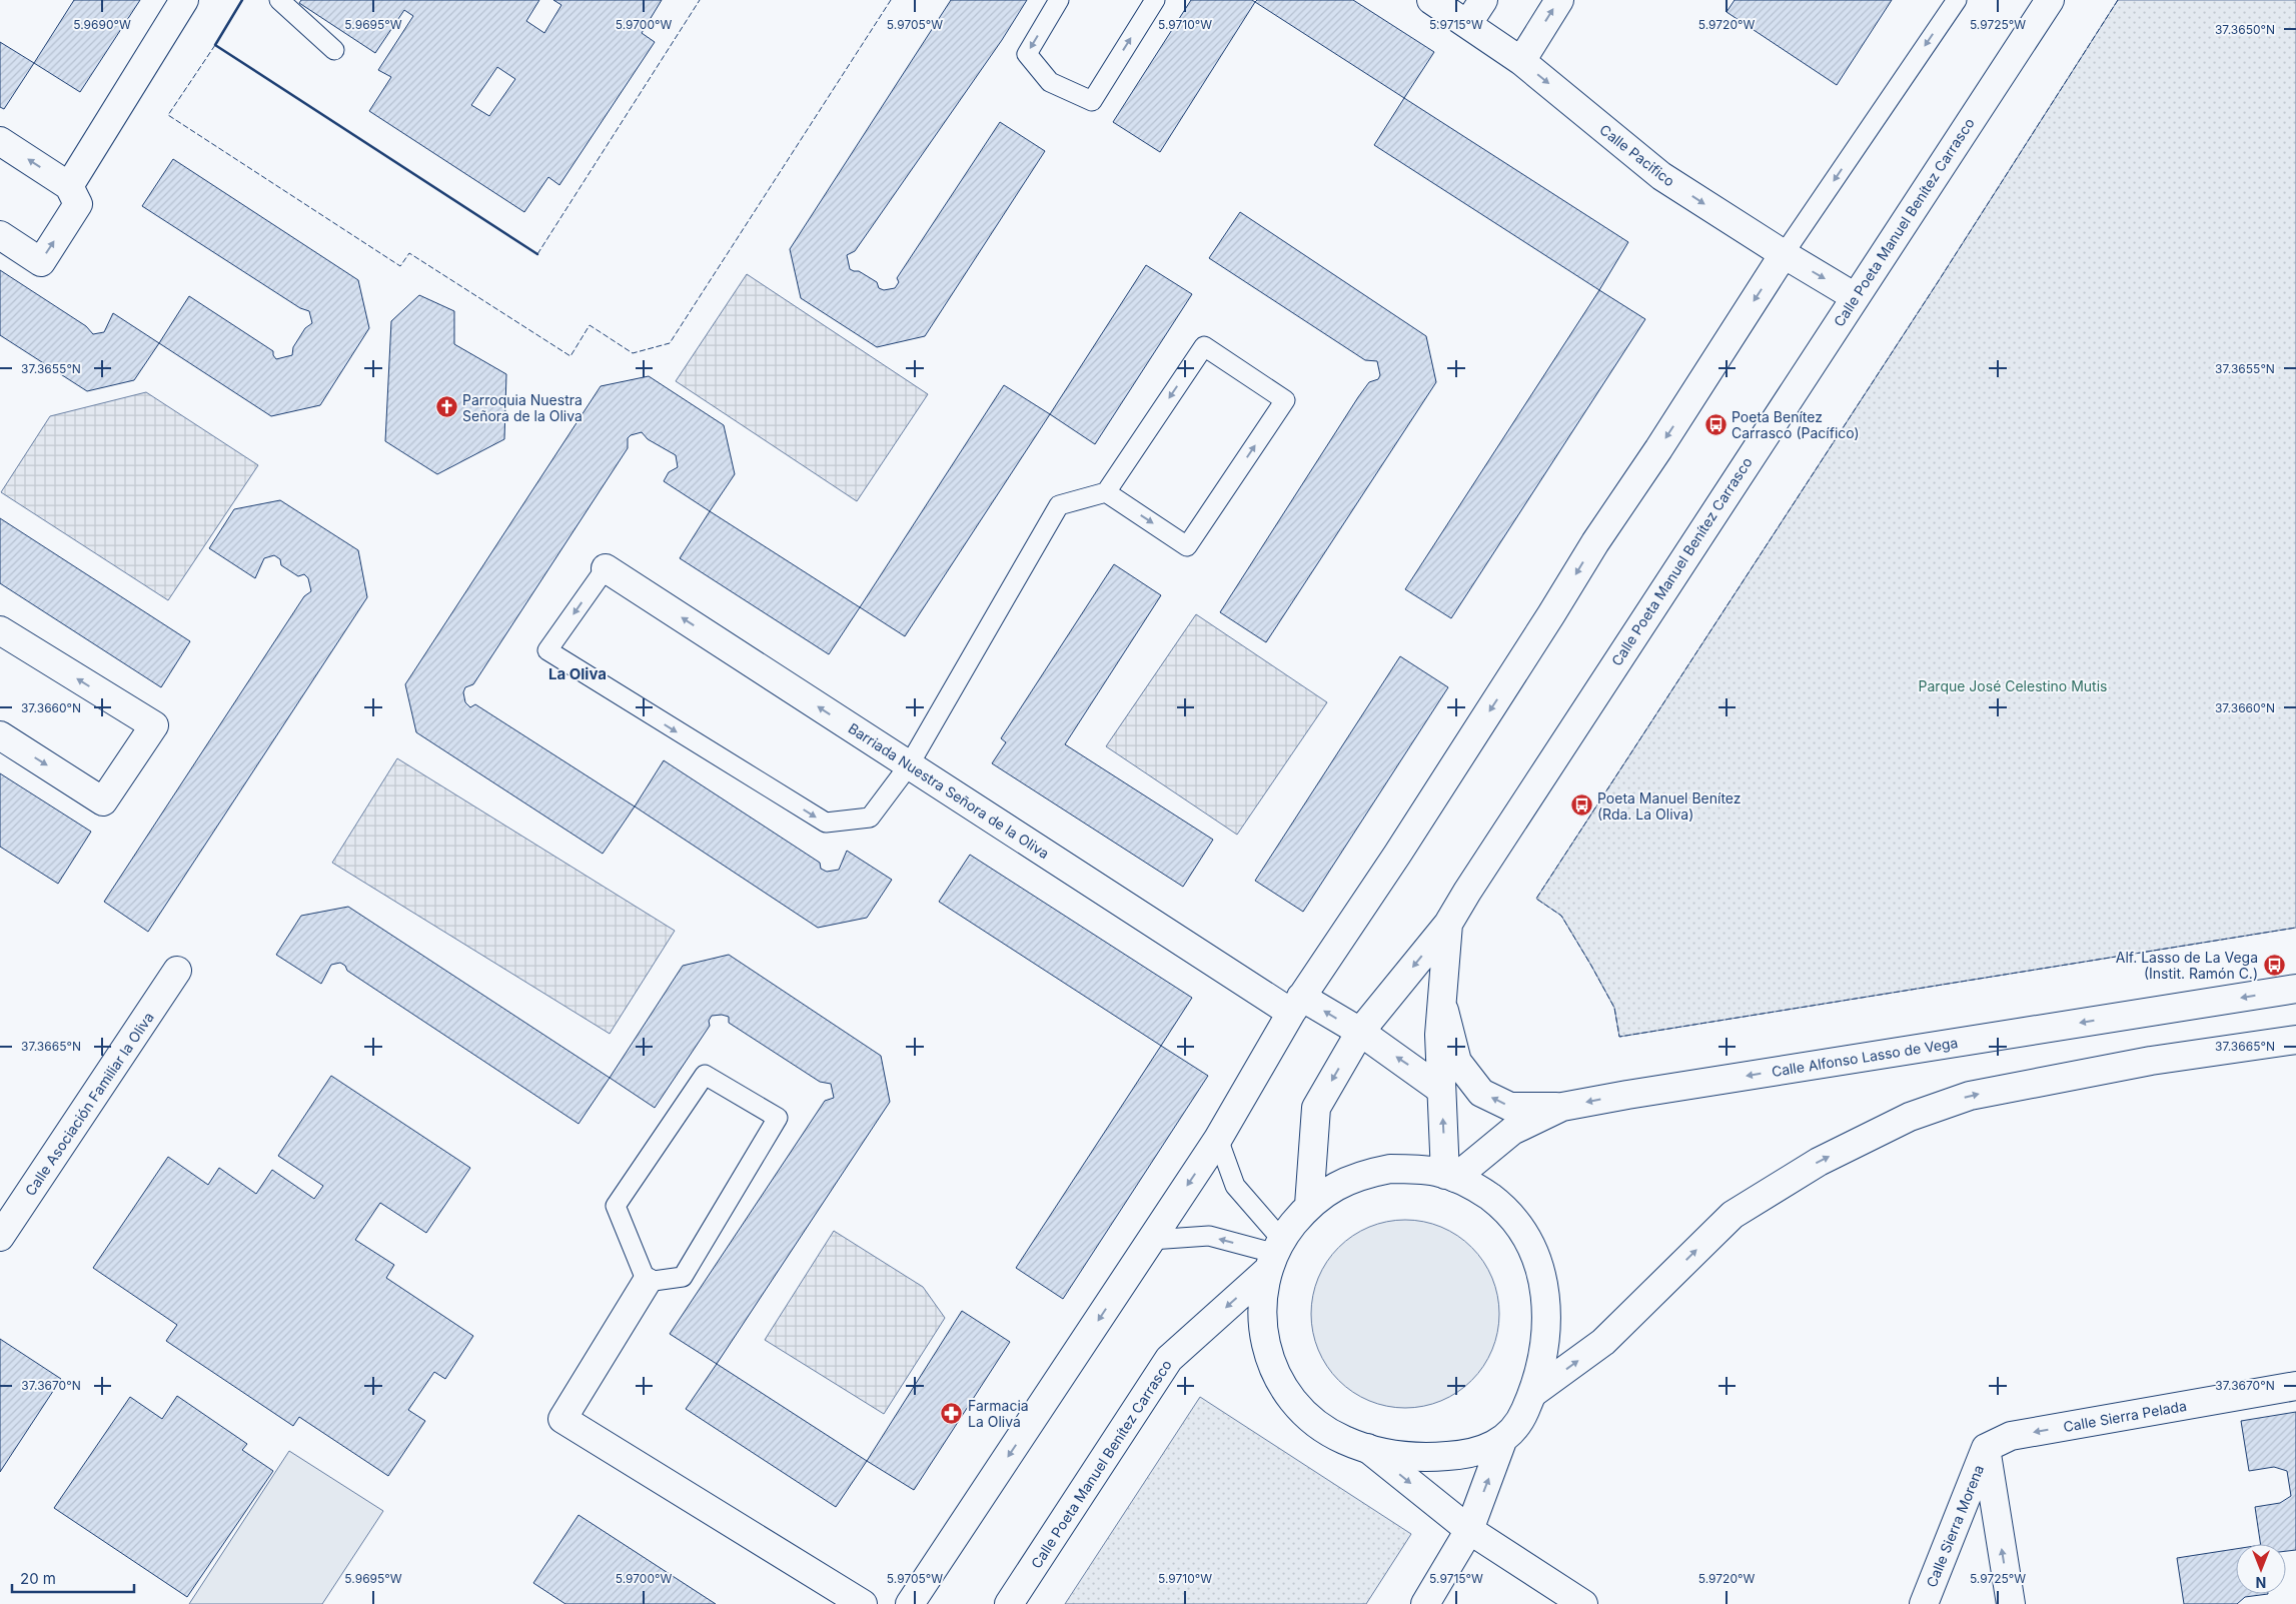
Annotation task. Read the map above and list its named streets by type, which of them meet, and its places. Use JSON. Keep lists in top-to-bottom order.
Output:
{
  "streets": {
    "street": [
      "Calle Pacifico",
      "Calle Poeta Manuel Benítez Carrasco",
      "Barriada Nuestra Señora de la Oliva",
      "Calle Alfonso Lasso de Vega",
      "Calle Asociación Familiar la Oliva",
      "Calle Sierra Pelada",
      "Calle Sierra Morena"
    ]
  },
  "crossings": [
    ["Calle Pacifico", "Calle Poeta Manuel Benítez Carrasco"],
    ["Calle Poeta Manuel Benítez Carrasco", "Barriada Nuestra Señora de la Oliva"],
    ["Calle Poeta Manuel Benítez Carrasco", "Calle Alfonso Lasso de Vega"],
    ["Calle Sierra Pelada", "Calle Sierra Morena"]
  ],
  "one_way": ["Calle Pacifico", "Barriada Nuestra Señora de la Oliva", "Calle Sierra Pelada"],
  "districts": ["La Oliva"],
  "parks": ["Parque José Celestino Mutis"],
  "places": {
    "church": ["Parroquia Nuestra Señora de la Oliva"],
    "bus stop": ["Poeta Benítez Carrasco (Pacífico)", "Poeta Manuel Benítez (Rda. La Oliva)", "Alf. Lasso de La Vega (Instit. Ramón C.)"],
    "pharmacy": ["Farmacia La Oliva"]
  },
  "scale_bar": "20 m",
  "north": "bottom",
  "coordinates": [
    "5.9690°W",
    "5.9695°W",
    "5.9700°W",
    "5.9705°W",
    "5.9710°W",
    "5.9715°W",
    "5.9720°W",
    "5.9725°W",
    "37.3650°N",
    "37.3655°N",
    "37.3660°N",
    "37.3665°N",
    "37.3670°N"
  ]
}
